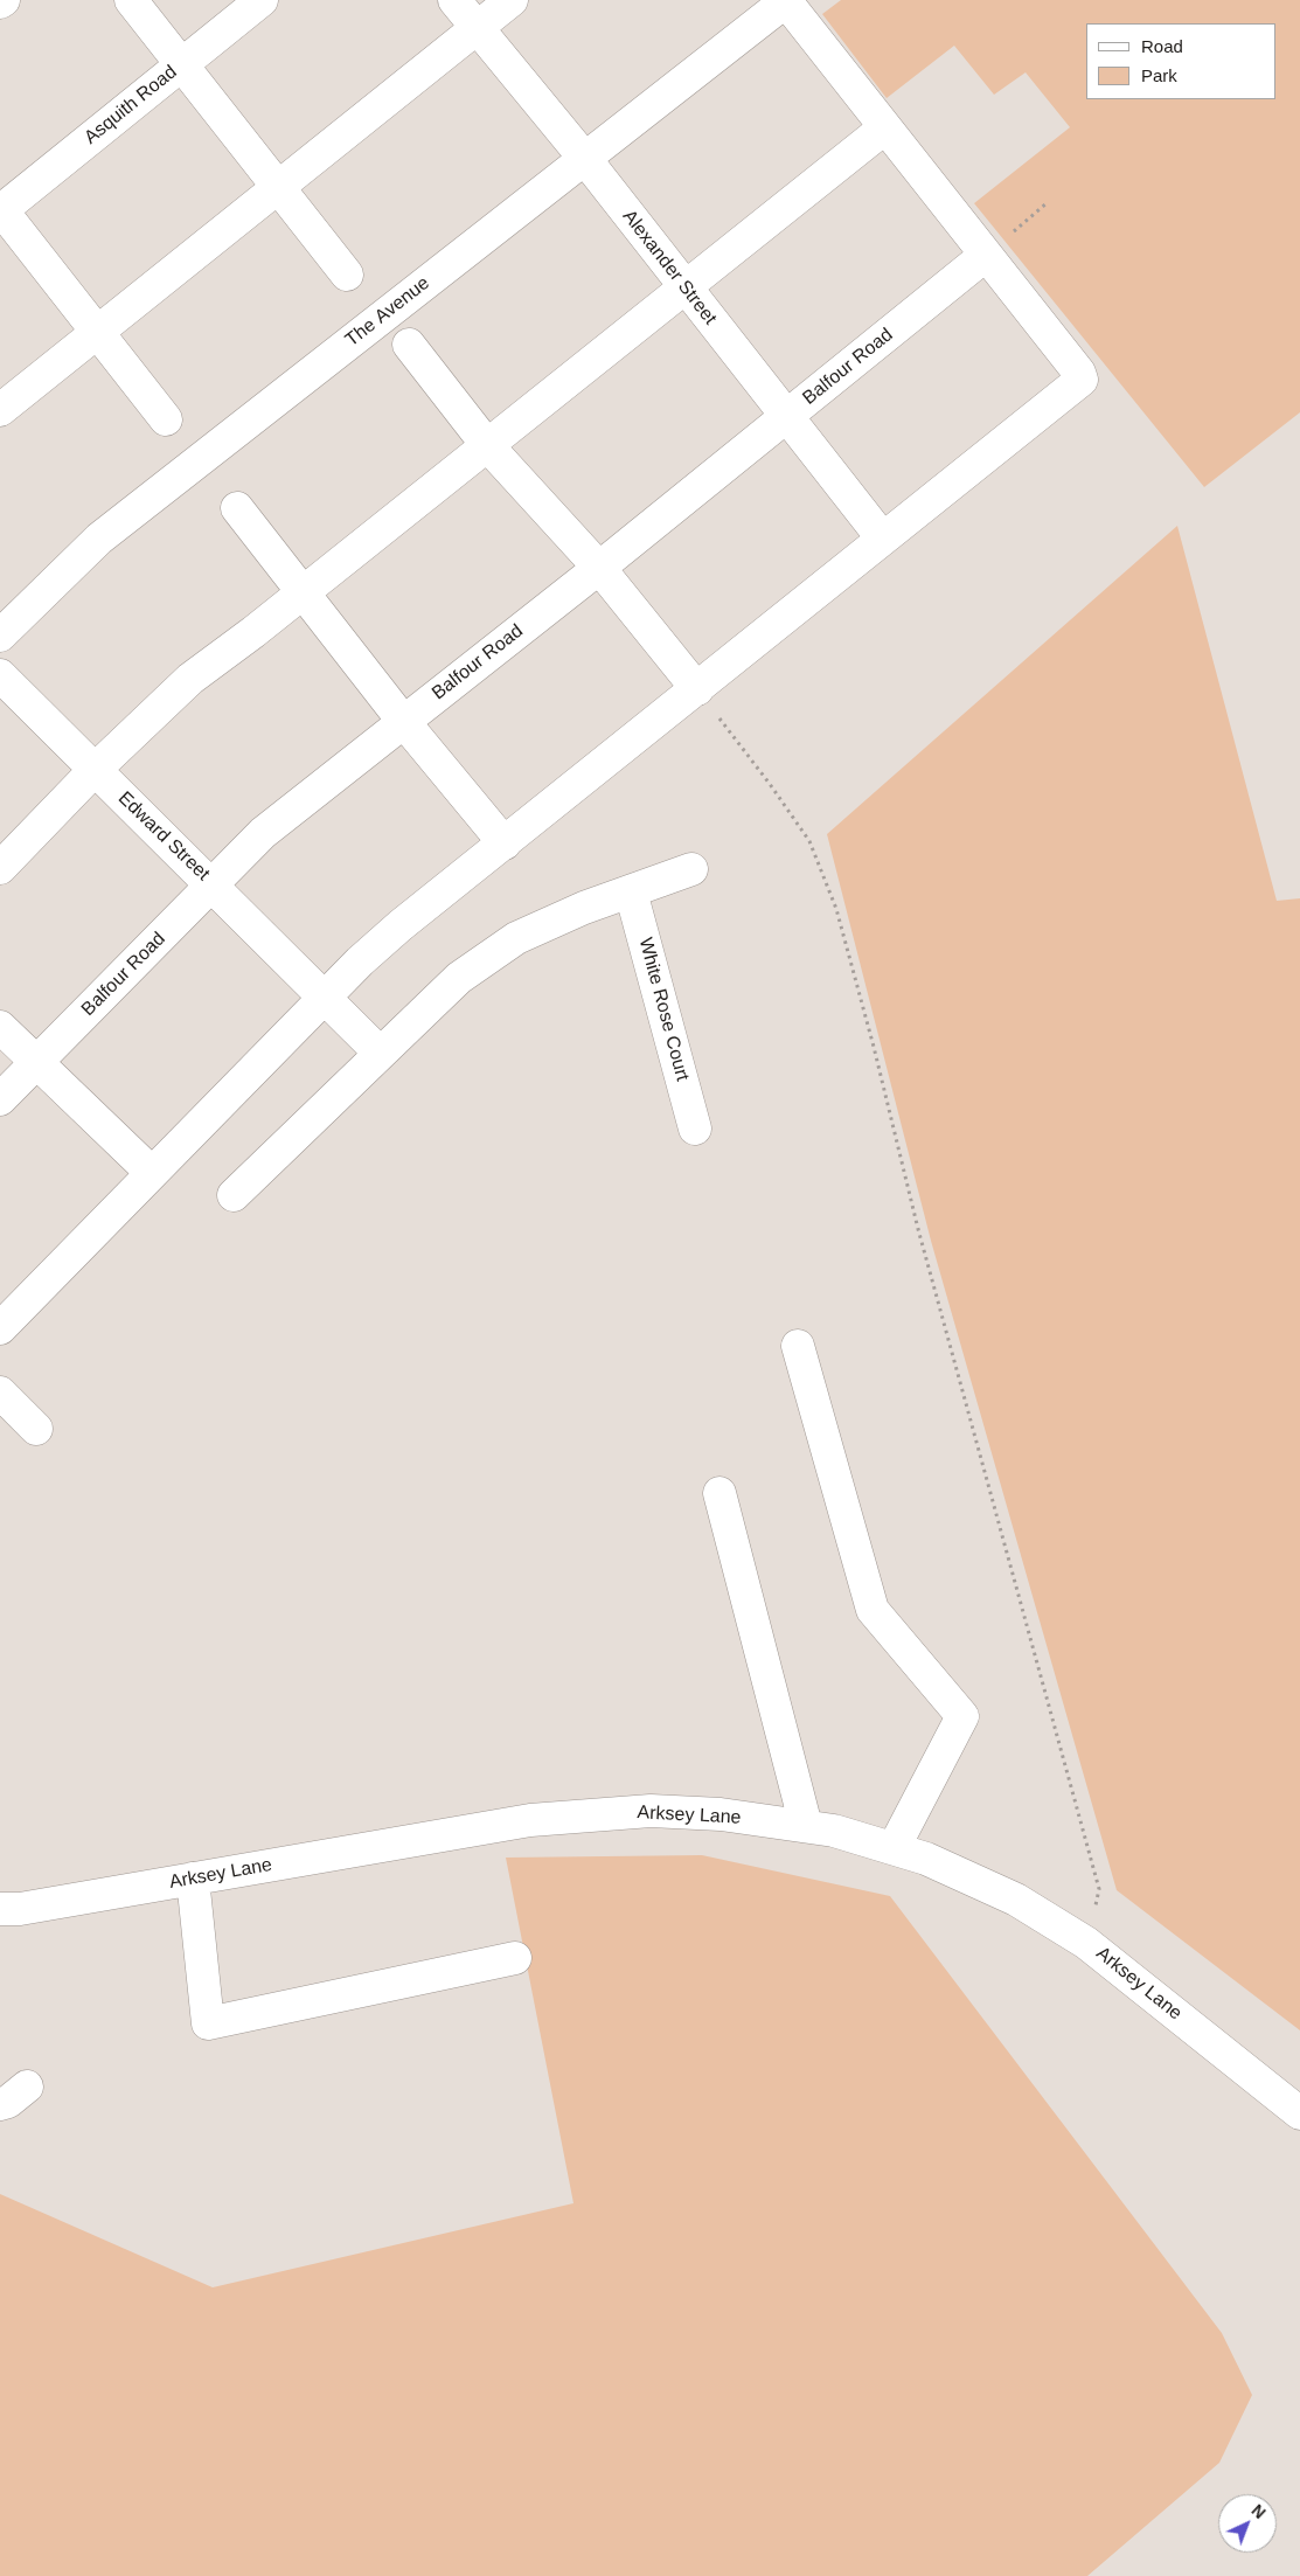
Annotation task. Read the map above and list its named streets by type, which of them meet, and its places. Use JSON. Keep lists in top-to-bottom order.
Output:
{
  "streets": {
    "street": [
      "Asquith Road",
      "Alexander Street",
      "The Avenue",
      "Balfour Road",
      "Edward Street",
      "White Rose Court",
      "Arksey Lane"
    ]
  },
  "crossings": [
    ["Alexander Street", "The Avenue"],
    ["Alexander Street", "Balfour Road"],
    ["Balfour Road", "Edward Street"]
  ],
  "legend": ["Road", "Park"],
  "north": "top right"
}
